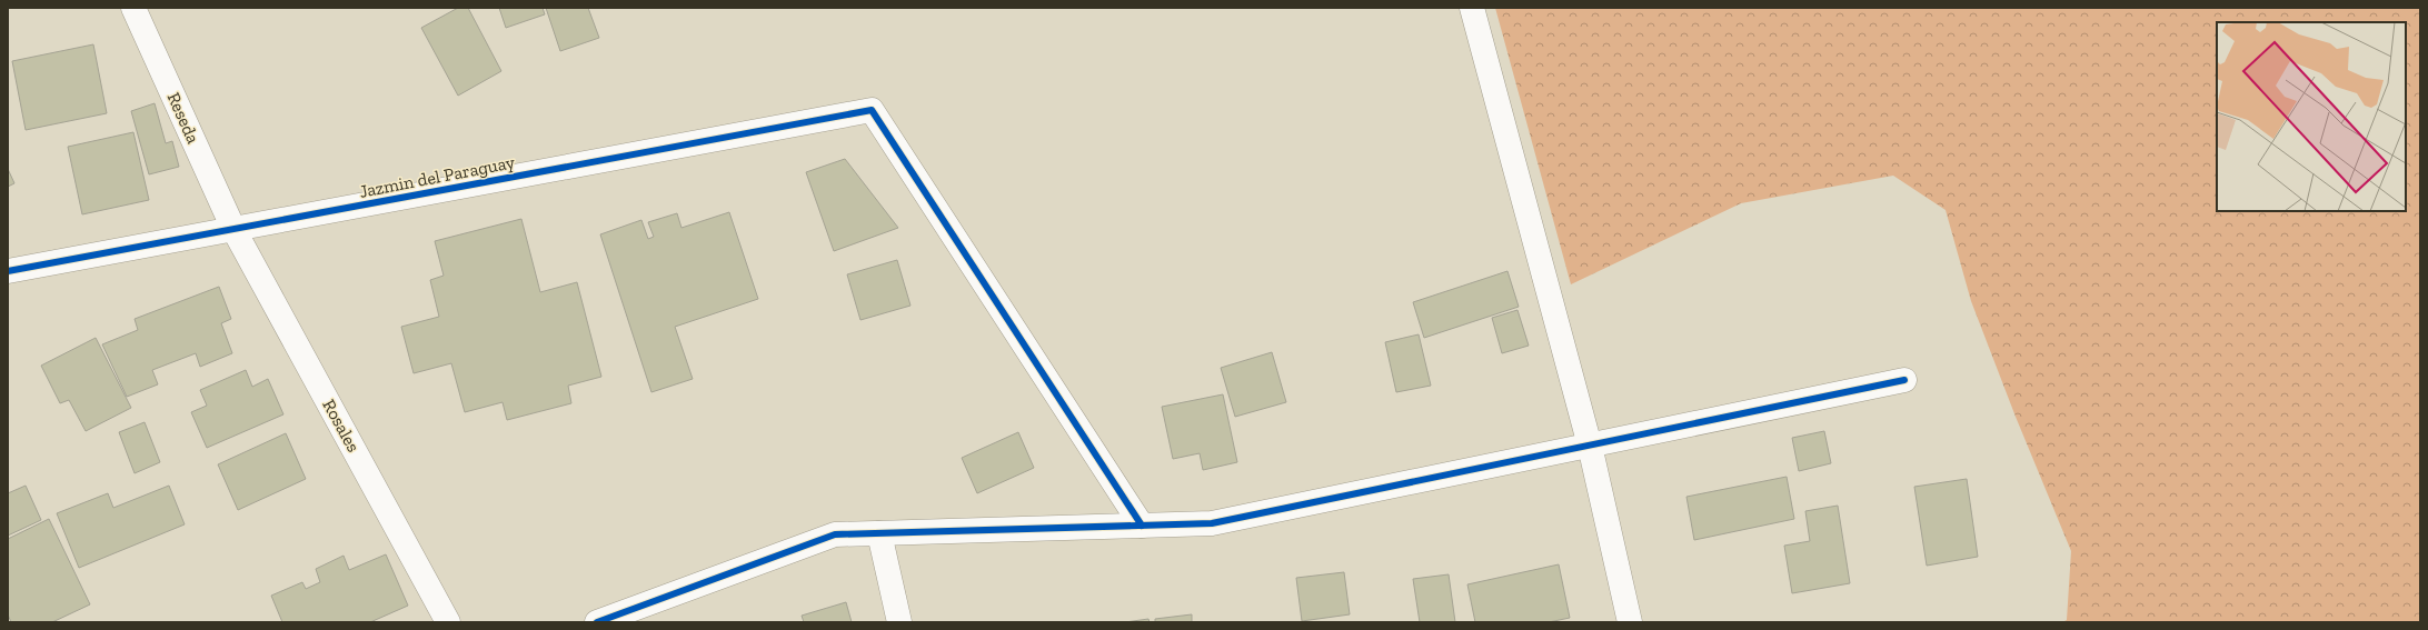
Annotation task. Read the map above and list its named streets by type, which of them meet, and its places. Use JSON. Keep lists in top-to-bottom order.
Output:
{
  "streets": {
    "street": ["Reseda", "Jazmin del Paraguay", "Rosales"]
  },
  "crossings": [
    ["Reseda", "Jazmin del Paraguay"],
    ["Reseda", "Rosales"],
    ["Jazmin del Paraguay", "Rosales"]
  ]
}
